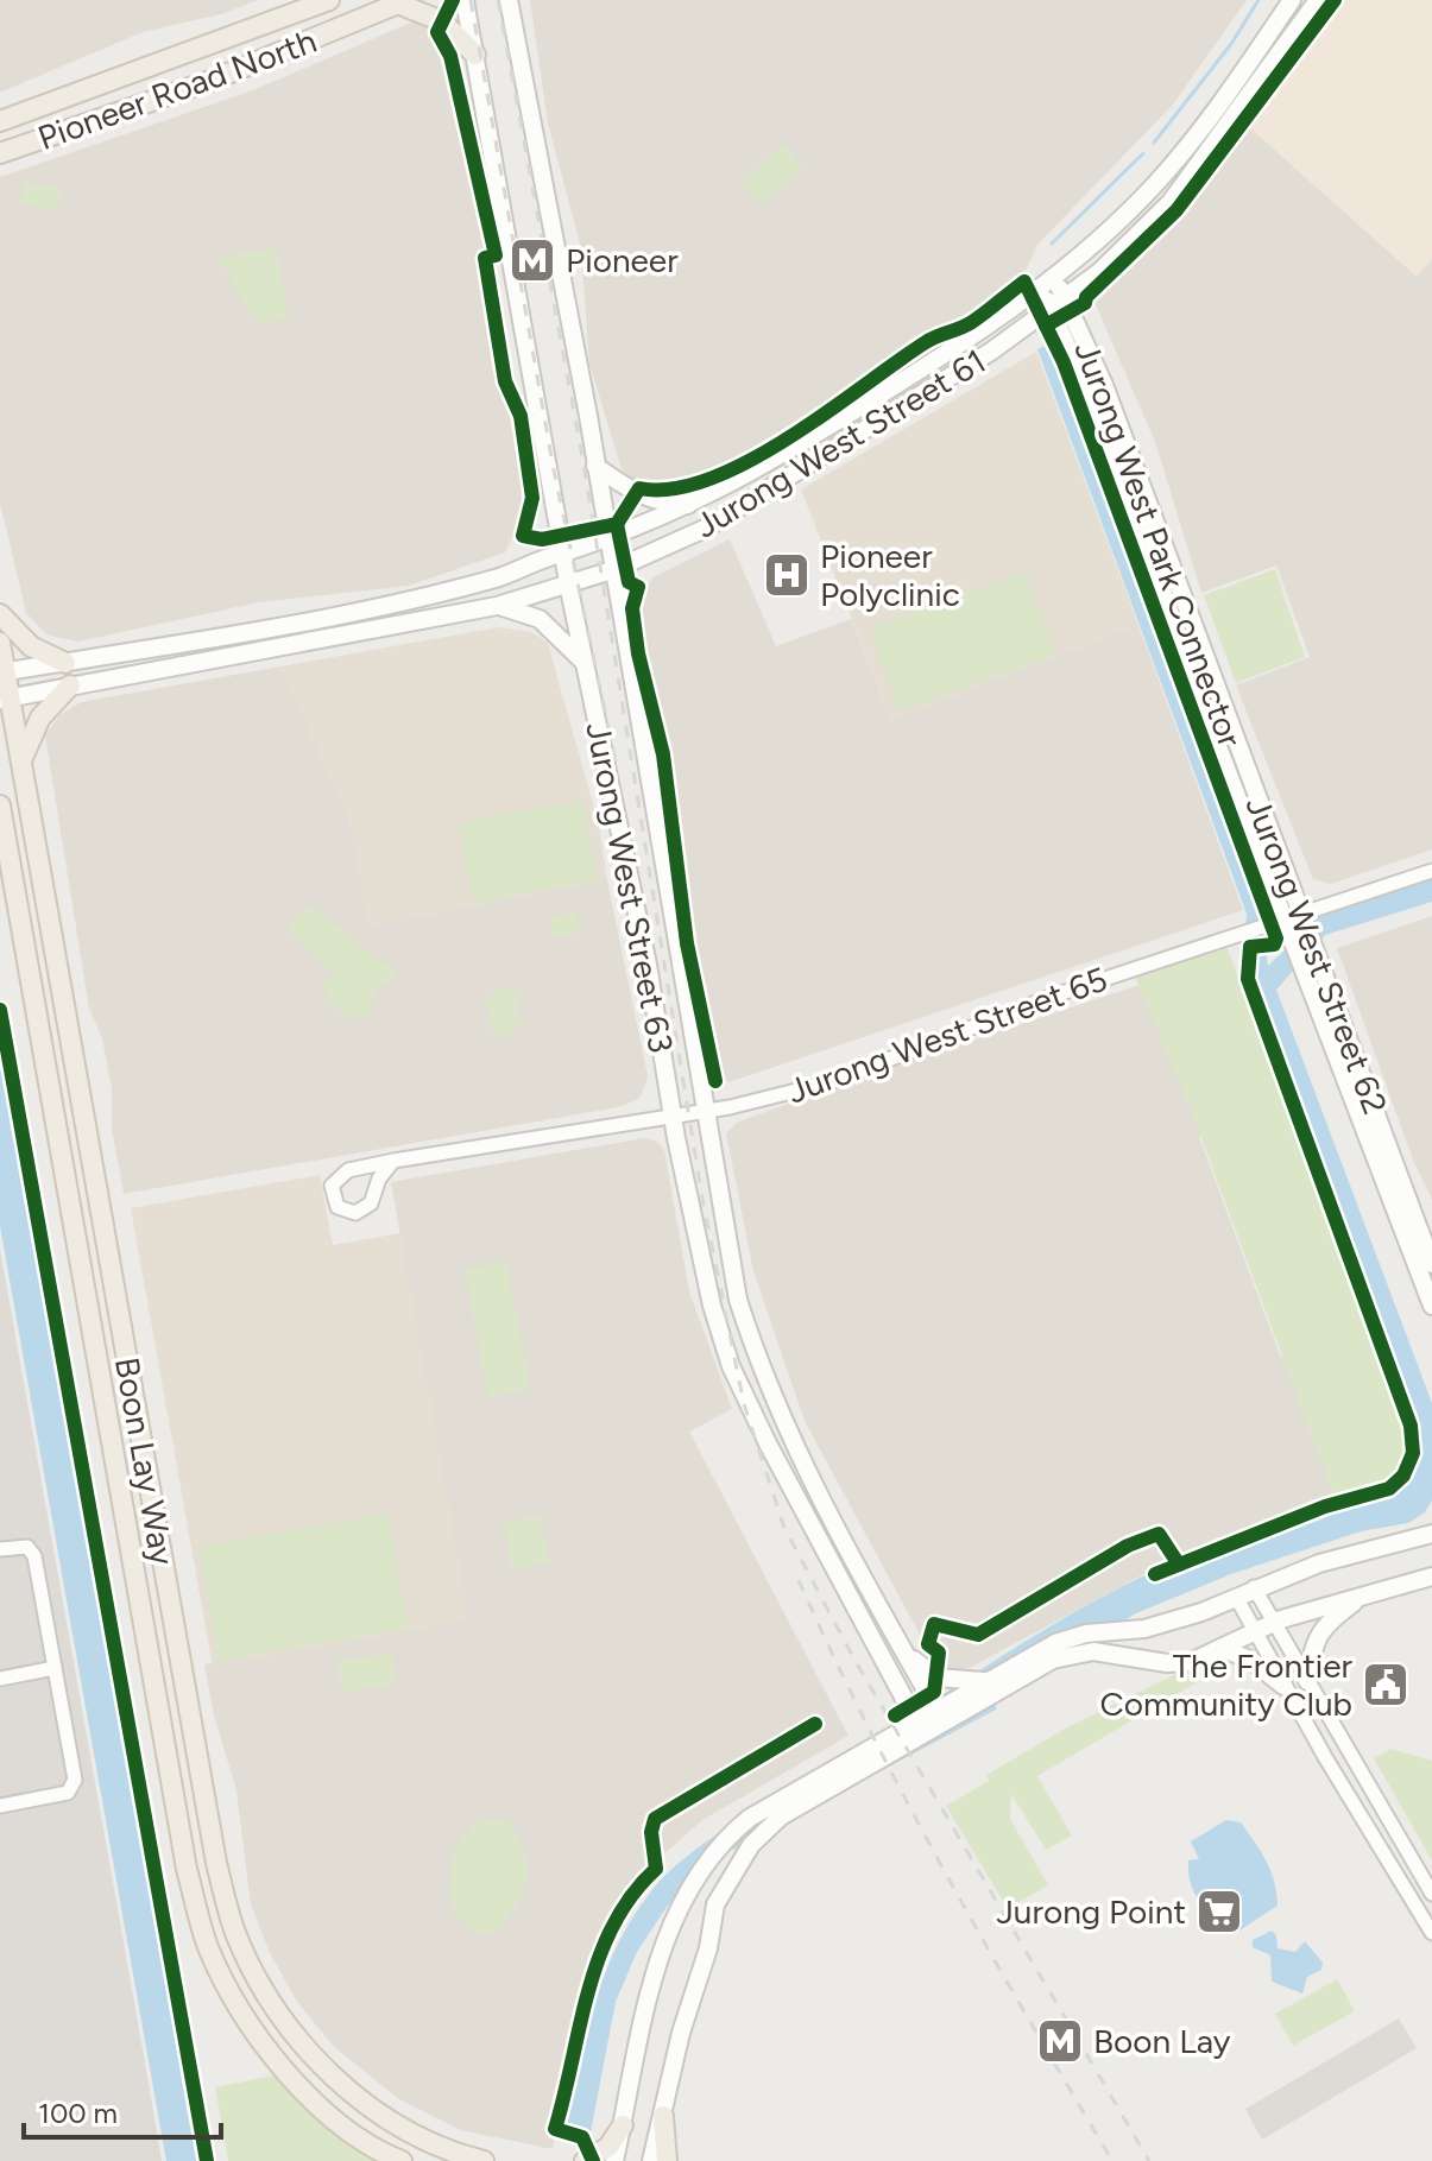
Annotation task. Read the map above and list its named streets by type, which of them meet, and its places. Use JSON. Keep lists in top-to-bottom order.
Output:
{
  "streets": {
    "main road": ["Pioneer Road North", "Boon Lay Way"],
    "street": [
      "Jurong West Street 61",
      "Jurong West Street 63",
      "Jurong West Street 62",
      "Jurong West Street 65"
    ],
    "cycle path": ["Jurong West Park Connector"]
  },
  "crossings": [
    ["Jurong West Street 61", "Jurong West Street 63"],
    ["Jurong West Street 61", "Jurong West Street 62"],
    ["Jurong West Street 61", "Boon Lay Way"],
    ["Jurong West Street 63", "Jurong West Street 65"],
    ["Jurong West Street 62", "Jurong West Street 65"]
  ],
  "places": {
    "metro station": ["Pioneer", "Boon Lay"],
    "hospital": ["Pioneer Polyclinic"],
    "public building": ["The Frontier Community Club"],
    "supermarket": ["Jurong Point"]
  },
  "scale_bar": "100 m"
}
